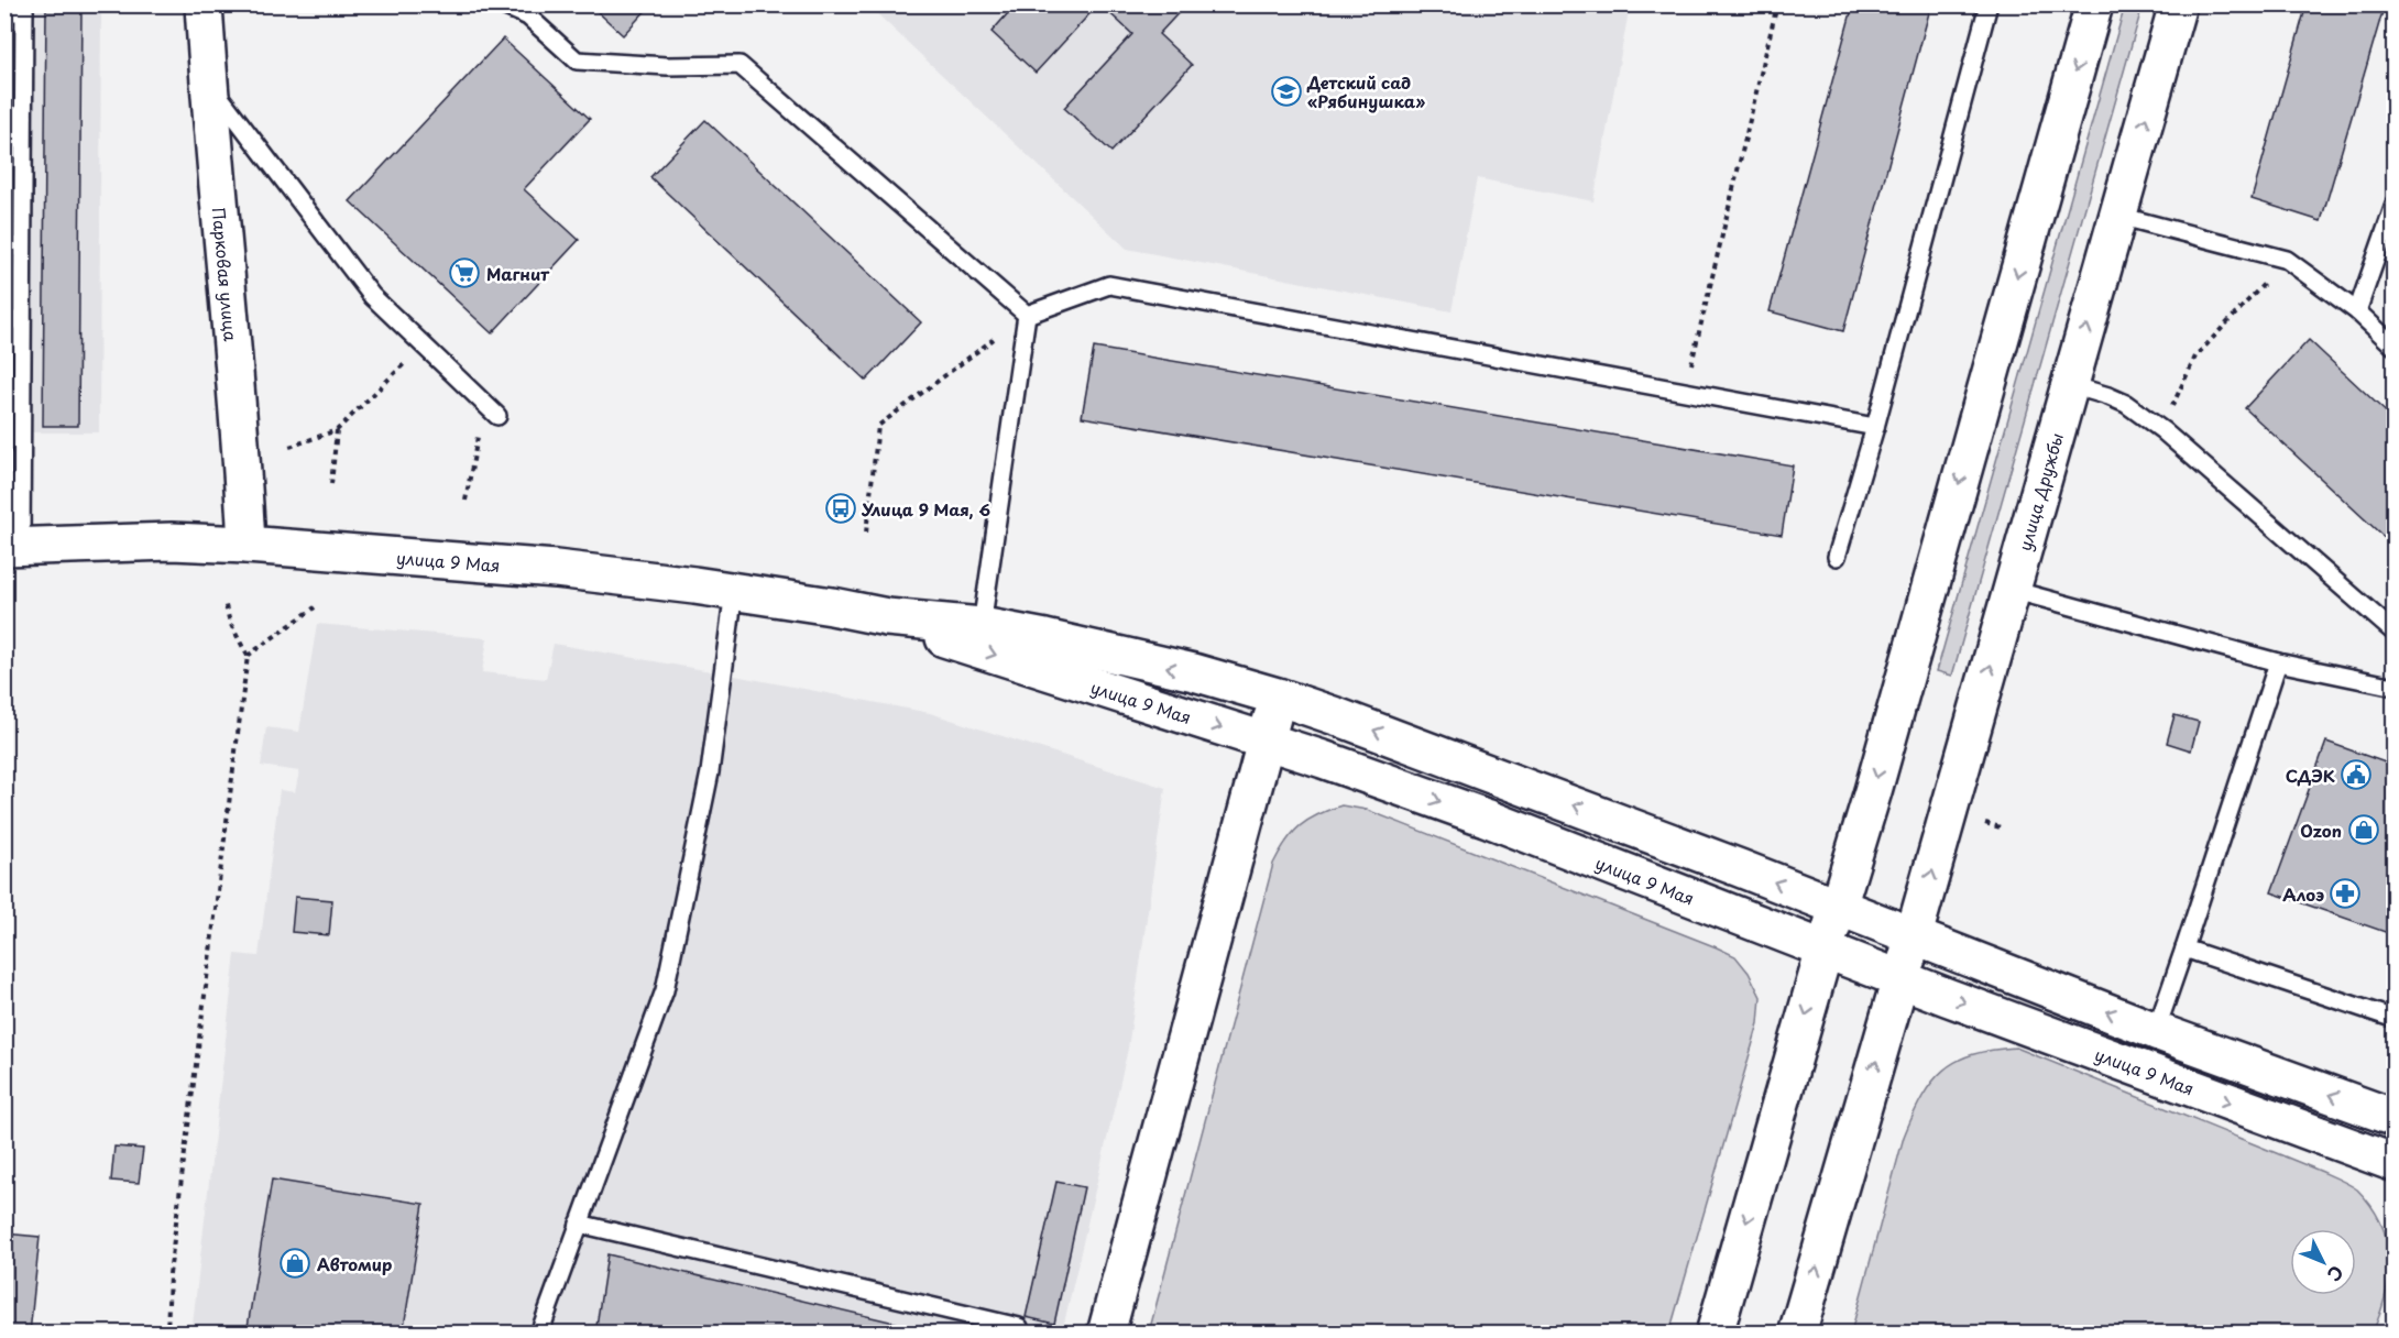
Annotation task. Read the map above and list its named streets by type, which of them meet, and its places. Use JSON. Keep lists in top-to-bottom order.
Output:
{
  "streets": {
    "main road": ["Парковая улица", "улица Дружбы", "улица 9 Мая"]
  },
  "crossings": [
    ["Парковая улица", "улица 9 Мая"],
    ["улица Дружбы", "улица 9 Мая"]
  ],
  "places": {
    "school or university": ["Детский сад «Рябинушка»"],
    "supermarket": ["Магнит"],
    "bus stop": ["Улица 9 Мая, 6"],
    "public building": ["СДЭК"],
    "shop": ["Ozon", "Автомир"],
    "pharmacy": ["Алоэ"]
  },
  "north": "bottom right"
}
